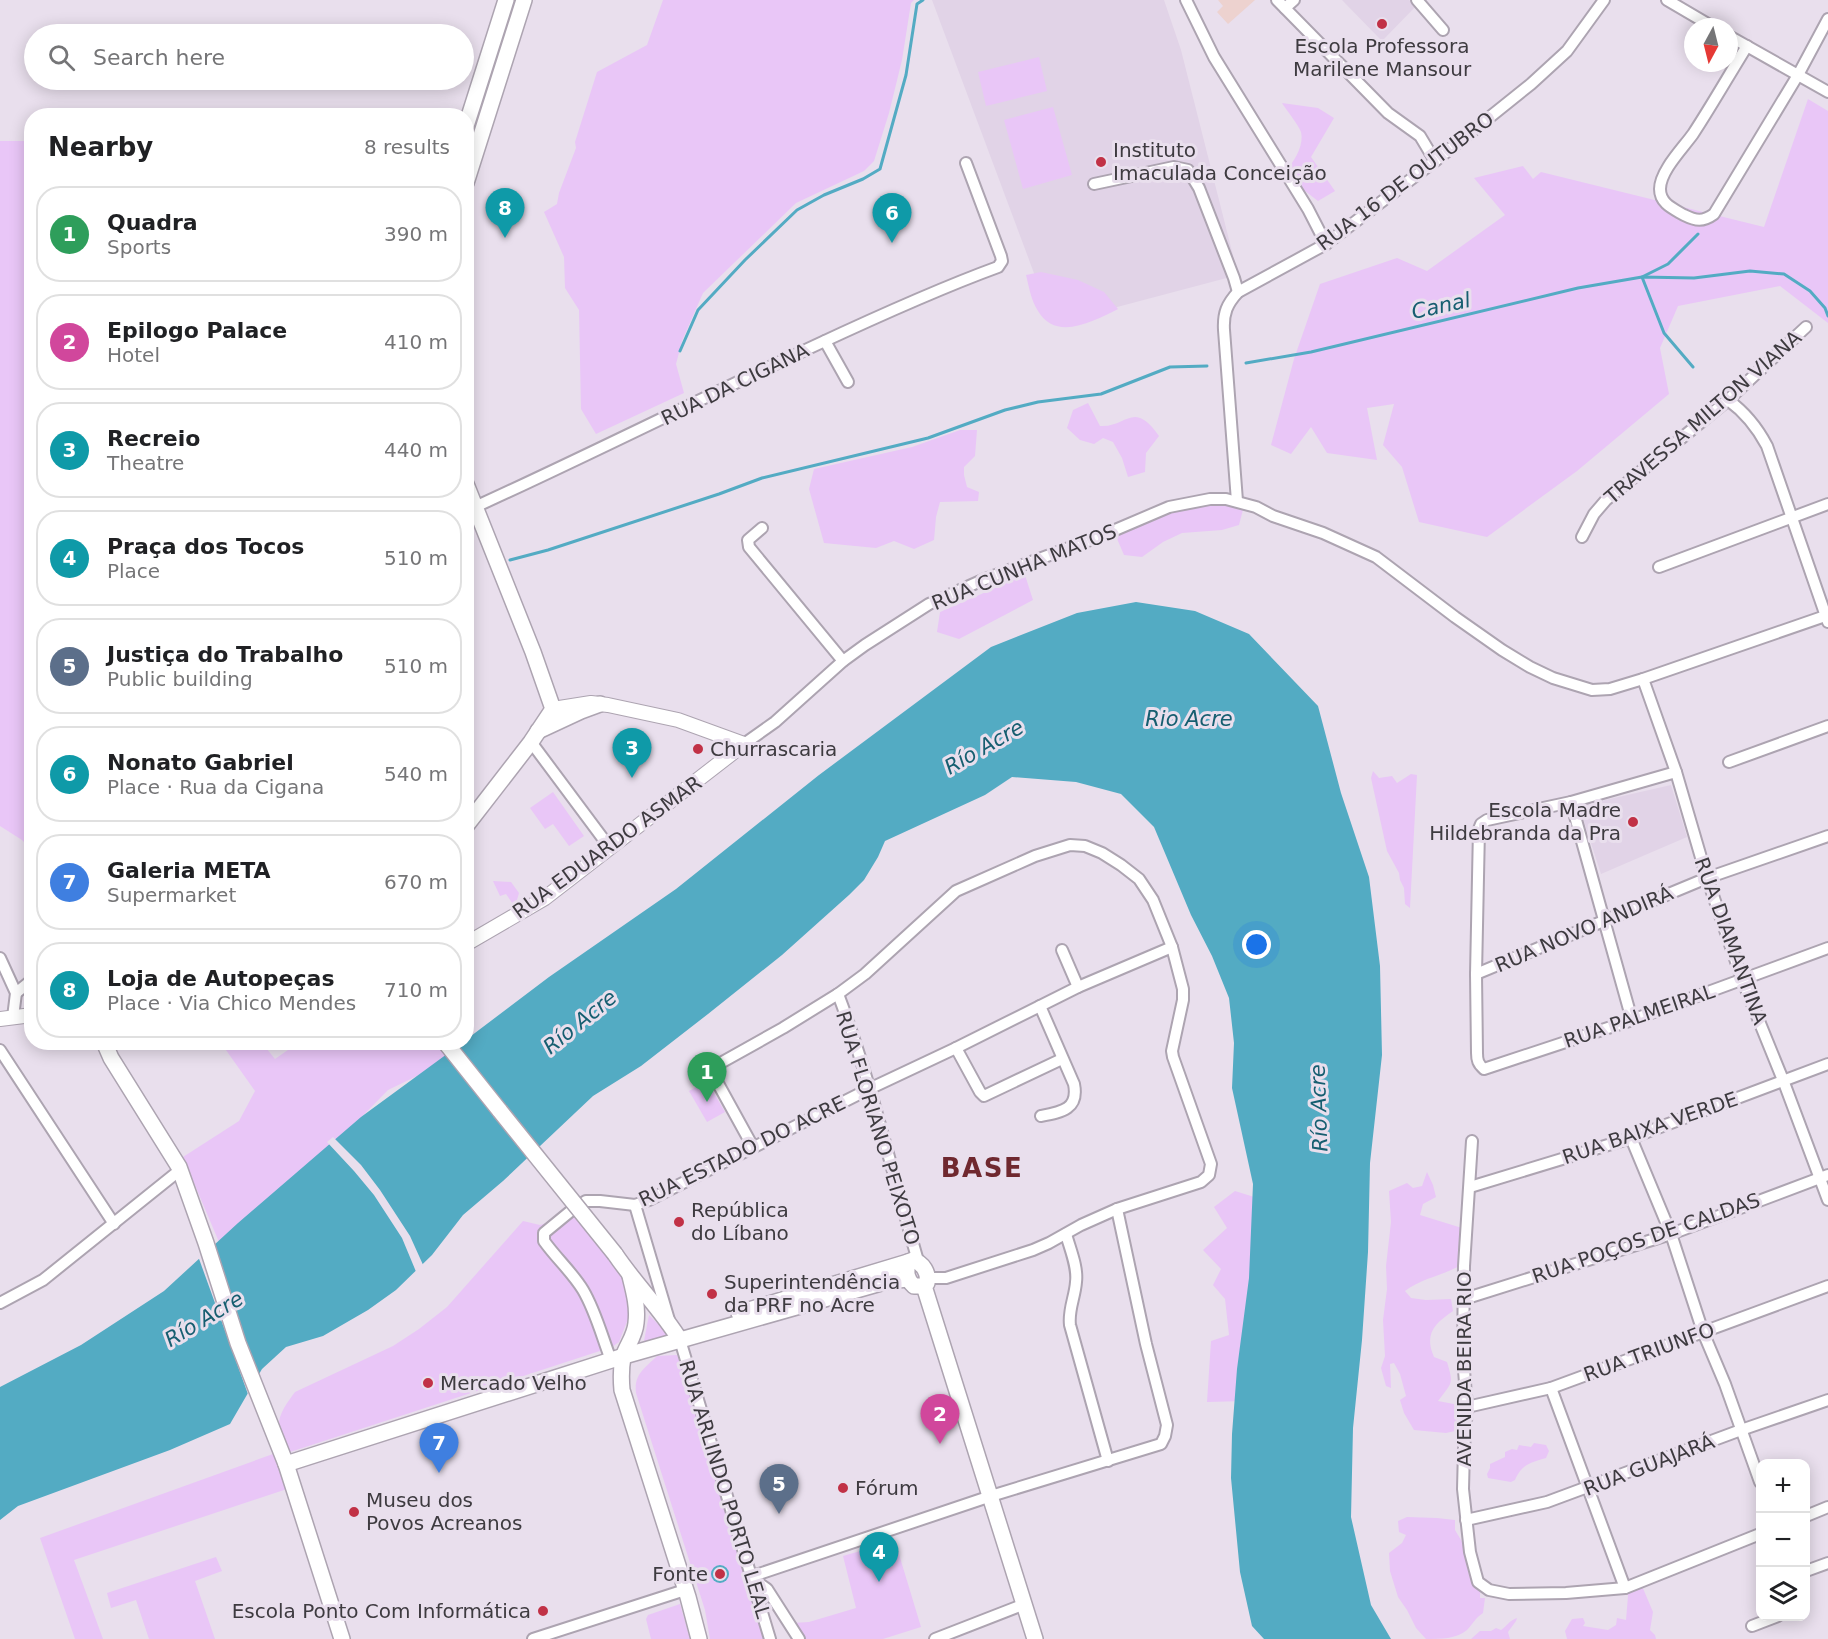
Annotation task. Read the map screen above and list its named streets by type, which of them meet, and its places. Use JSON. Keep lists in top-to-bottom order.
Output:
{
  "streets": {
    "main road": ["RUA FLORIANO PEIXOTO"],
    "street": [
      "RUA 16 DE OUTUBRO",
      "RUA DA CIGANA",
      "TRAVESSA MILTON VIANA",
      "RUA CUNHA MATOS",
      "RUA EDUARDO ASMAR",
      "RUA NOVO ANDIRÁ",
      "RUA DIAMANTINA",
      "RUA PALMEIRAL",
      "RUA BAIXA VERDE",
      "RUA ESTADO DO ACRE",
      "RUA POÇOS DE CALDAS",
      "RUA TRIUNFO",
      "AVENIDA BEIRA RIO",
      "RUA GUAJARÁ",
      "RUA ARLINDO PORTO LEAL"
    ]
  },
  "crossings": [
    ["RUA CUNHA MATOS", "RUA EDUARDO ASMAR"],
    ["RUA NOVO ANDIRÁ", "RUA DIAMANTINA"],
    ["RUA NOVO ANDIRÁ", "RUA PALMEIRAL"],
    ["RUA DIAMANTINA", "RUA PALMEIRAL"],
    ["RUA DIAMANTINA", "RUA BAIXA VERDE"],
    ["RUA DIAMANTINA", "RUA POÇOS DE CALDAS"],
    ["RUA FLORIANO PEIXOTO", "RUA ESTADO DO ACRE"],
    ["RUA BAIXA VERDE", "AVENIDA BEIRA RIO"],
    ["RUA POÇOS DE CALDAS", "AVENIDA BEIRA RIO"],
    ["RUA TRIUNFO", "AVENIDA BEIRA RIO"],
    ["AVENIDA BEIRA RIO", "RUA GUAJARÁ"]
  ],
  "districts": ["BASE"],
  "water": ["Canal", "Rio Acre", "Río Acre"],
  "places": [
    "Escola Professora Marilene Mansour",
    "Instituto Imaculada Conceição",
    "Churrascaria",
    "Escola Madre Hildebranda da Pra",
    "República do Líbano",
    "Superintendência da PRF no Acre",
    "Mercado Velho",
    "Fórum",
    "Museu dos Povos Acreanos",
    "Fonte",
    "Escola Ponto Com Informática"
  ],
  "north": "bottom",
  "page": {
    "search": "Search here",
    "heading": ["Nearby", "8 results"],
    "list": [
      {
        "mark": "1",
        "name": "Quadra",
        "note": "Sports",
        "value": "390 m"
      },
      {
        "mark": "2",
        "name": "Epilogo Palace",
        "note": "Hotel",
        "value": "410 m"
      },
      {
        "mark": "3",
        "name": "Recreio",
        "note": "Theatre",
        "value": "440 m"
      },
      {
        "mark": "4",
        "name": "Praça dos Tocos",
        "note": "Place",
        "value": "510 m"
      },
      {
        "mark": "5",
        "name": "Justiça do Trabalho",
        "note": "Public building",
        "value": "510 m"
      },
      {
        "mark": "6",
        "name": "Nonato Gabriel",
        "note": "Place · Rua da Cigana",
        "value": "540 m"
      },
      {
        "mark": "7",
        "name": "Galeria META",
        "note": "Supermarket",
        "value": "670 m"
      },
      {
        "mark": "8",
        "name": "Loja de Autopeças",
        "note": "Place · Via Chico Mendes",
        "value": "710 m"
      }
    ],
    "pins": [
      "8",
      "6",
      "3",
      "1",
      "2",
      "7",
      "5",
      "4"
    ],
    "map_buttons": ["+", "−"]
  }
}
